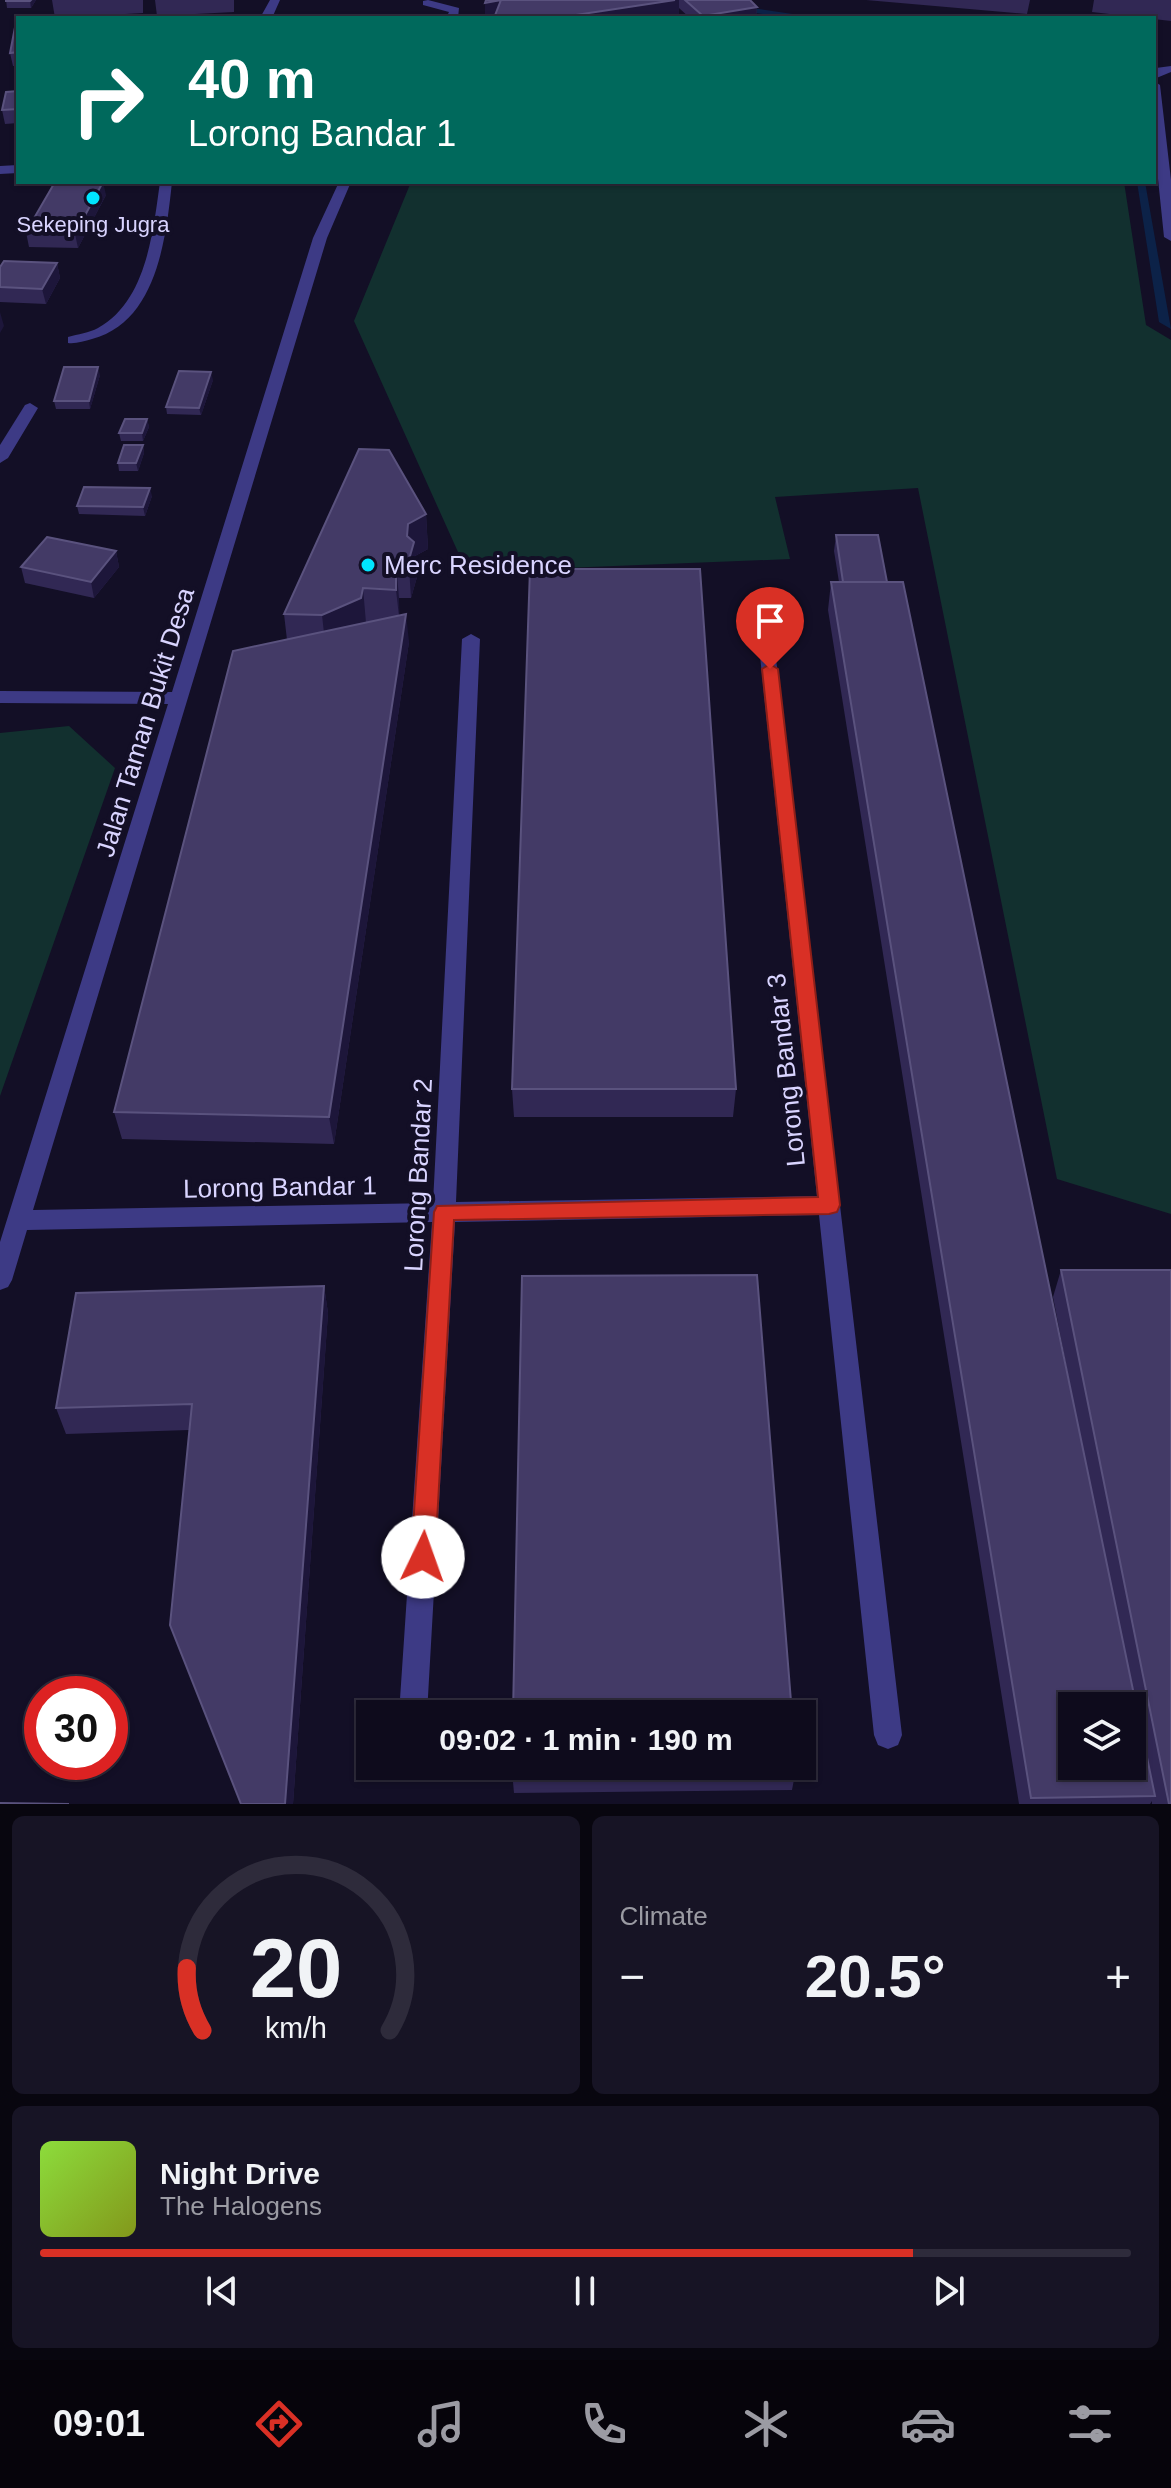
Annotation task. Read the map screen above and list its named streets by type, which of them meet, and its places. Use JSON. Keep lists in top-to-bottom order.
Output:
{
  "streets": {
    "street": [
      "Jalan Taman Bukit Desa",
      "Lorong Bandar 3",
      "Lorong Bandar 2",
      "Lorong Bandar 1"
    ]
  },
  "crossings": [
    ["Jalan Taman Bukit Desa", "Lorong Bandar 1"],
    ["Lorong Bandar 3", "Lorong Bandar 1"],
    ["Lorong Bandar 2", "Lorong Bandar 1"]
  ],
  "places": ["Sekeping Jugra", "Merc Residence"],
  "page": {
    "turn": ["40 m", "Lorong Bandar 1"],
    "limit": "30",
    "trip": "09:02 · 1 min · 190 m",
    "tile": "Climate",
    "heat": ["−", "20.5°", "+"],
    "song": ["Night Drive", "The Halogens"],
    "tabs": "09:01",
    "gauge": ["20", "km/h"]
  }
}
